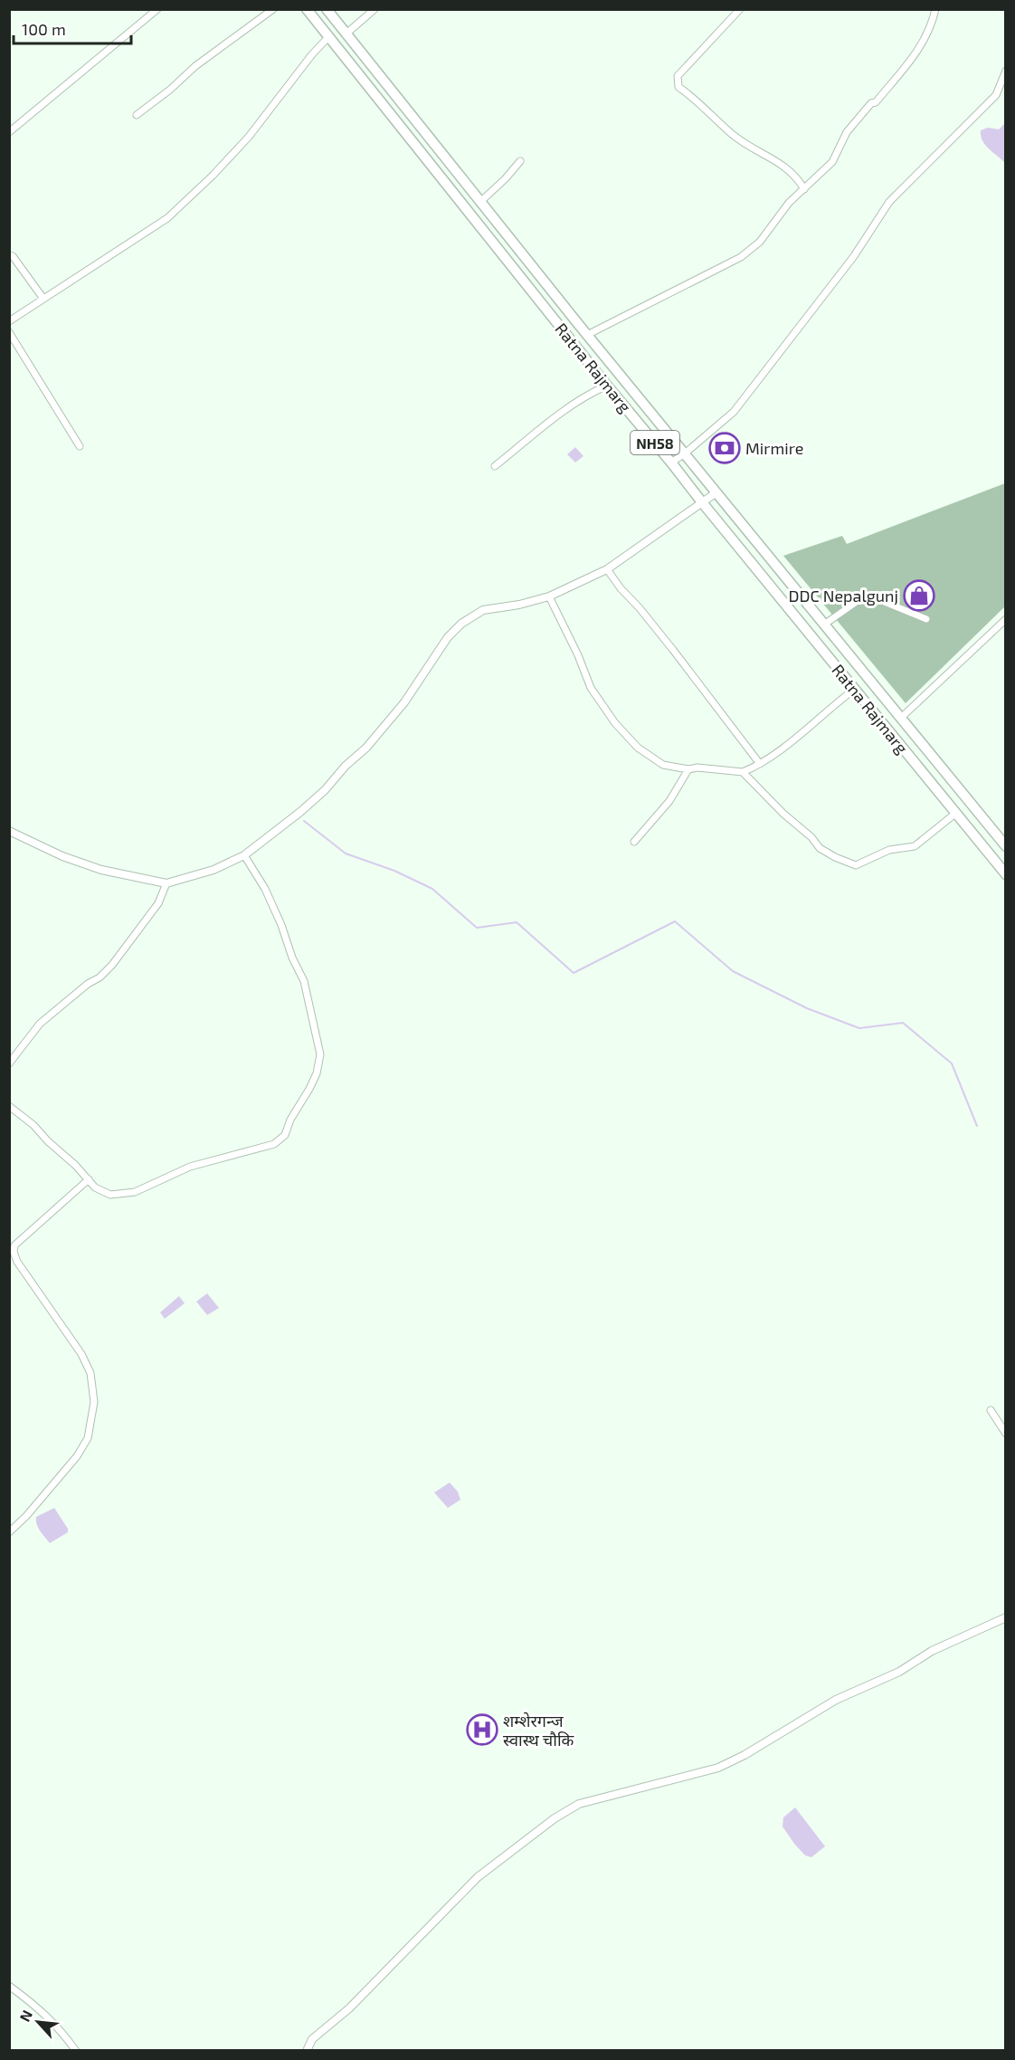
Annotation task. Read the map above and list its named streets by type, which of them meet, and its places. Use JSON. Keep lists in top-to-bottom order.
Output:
{
  "streets": {
    "highway": ["Ratna Rajmarg", "NH58"]
  },
  "places": {
    "bank": ["Mirmire"],
    "shop": ["DDC Nepalgunj"],
    "hospital": ["शम्शेरगन्ज स्वास्थ चौकि"]
  },
  "scale_bar": "100 m",
  "north": "top left"
}
